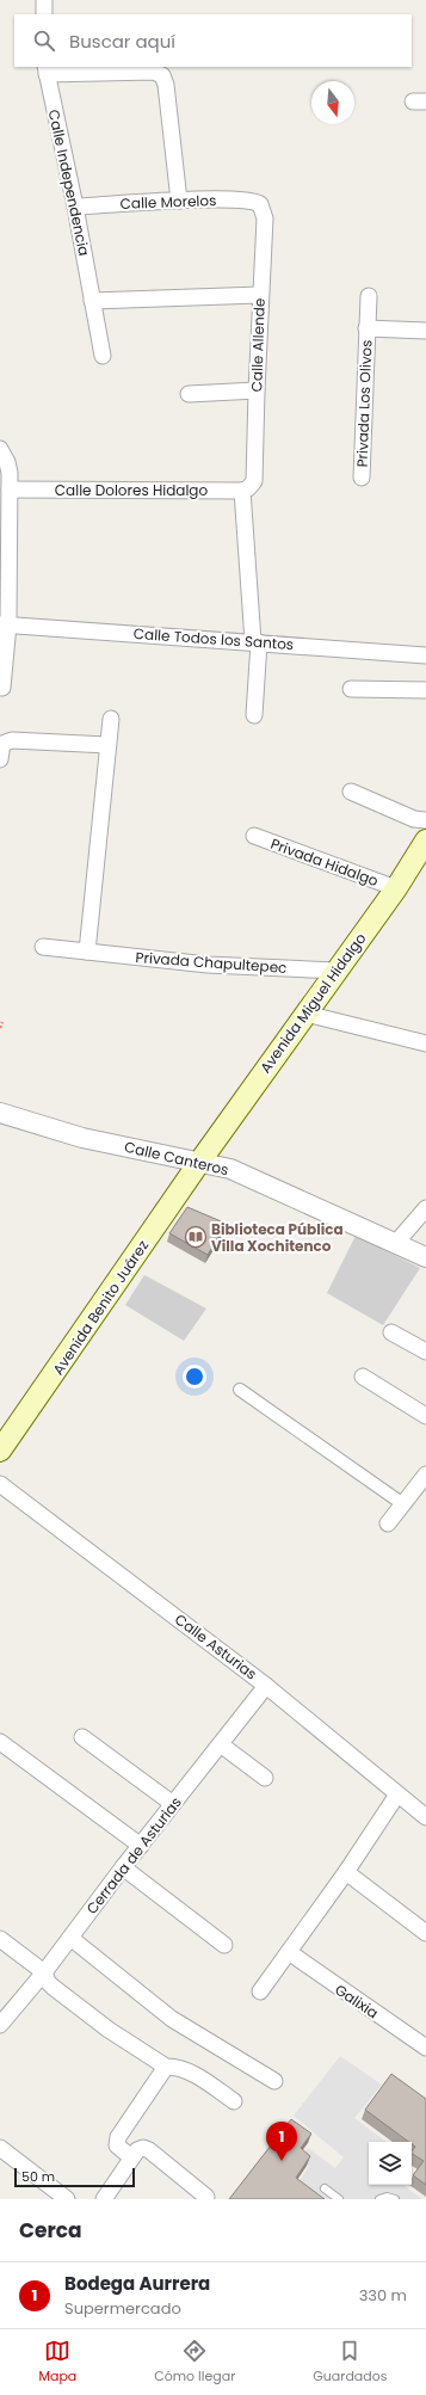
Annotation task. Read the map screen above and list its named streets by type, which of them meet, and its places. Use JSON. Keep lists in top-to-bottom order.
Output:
{
  "streets": {
    "main road": ["Avenida Miguel Hidalgo", "Avenida Benito Juárez"],
    "street": [
      "Calle Independencia",
      "Calle Morelos",
      "Calle Allende",
      "Privada Los Olivos",
      "Calle Dolores Hidalgo",
      "Calle Todos los Santos",
      "Privada Hidalgo",
      "Privada Chapultepec",
      "Calle Canteros",
      "Calle Asturias",
      "Cerrada de Asturias",
      "Galixia"
    ]
  },
  "crossings": [
    ["Calle Independencia", "Calle Morelos"],
    ["Calle Morelos", "Calle Allende"],
    ["Calle Allende", "Calle Dolores Hidalgo"],
    ["Calle Allende", "Calle Todos los Santos"],
    ["Privada Hidalgo", "Avenida Miguel Hidalgo"],
    ["Privada Chapultepec", "Avenida Miguel Hidalgo"],
    ["Avenida Miguel Hidalgo", "Calle Canteros"],
    ["Avenida Miguel Hidalgo", "Avenida Benito Juárez"],
    ["Calle Canteros", "Avenida Benito Juárez"],
    ["Calle Asturias", "Cerrada de Asturias"]
  ],
  "places": {
    "library": ["Biblioteca Pública Villa Xochitenco"]
  },
  "scale_bar": "50 m",
  "north": "bottom",
  "page": {
    "search": "Buscar aquí",
    "pins": "1",
    "scale": "50 m",
    "heading": "Cerca",
    "list": [
      {
        "mark": "1",
        "name": "Bodega Aurrera",
        "note": "Supermercado",
        "value": "330 m"
      }
    ],
    "nav": ["Mapa", "Cómo llegar", "Guardados"]
  }
}
